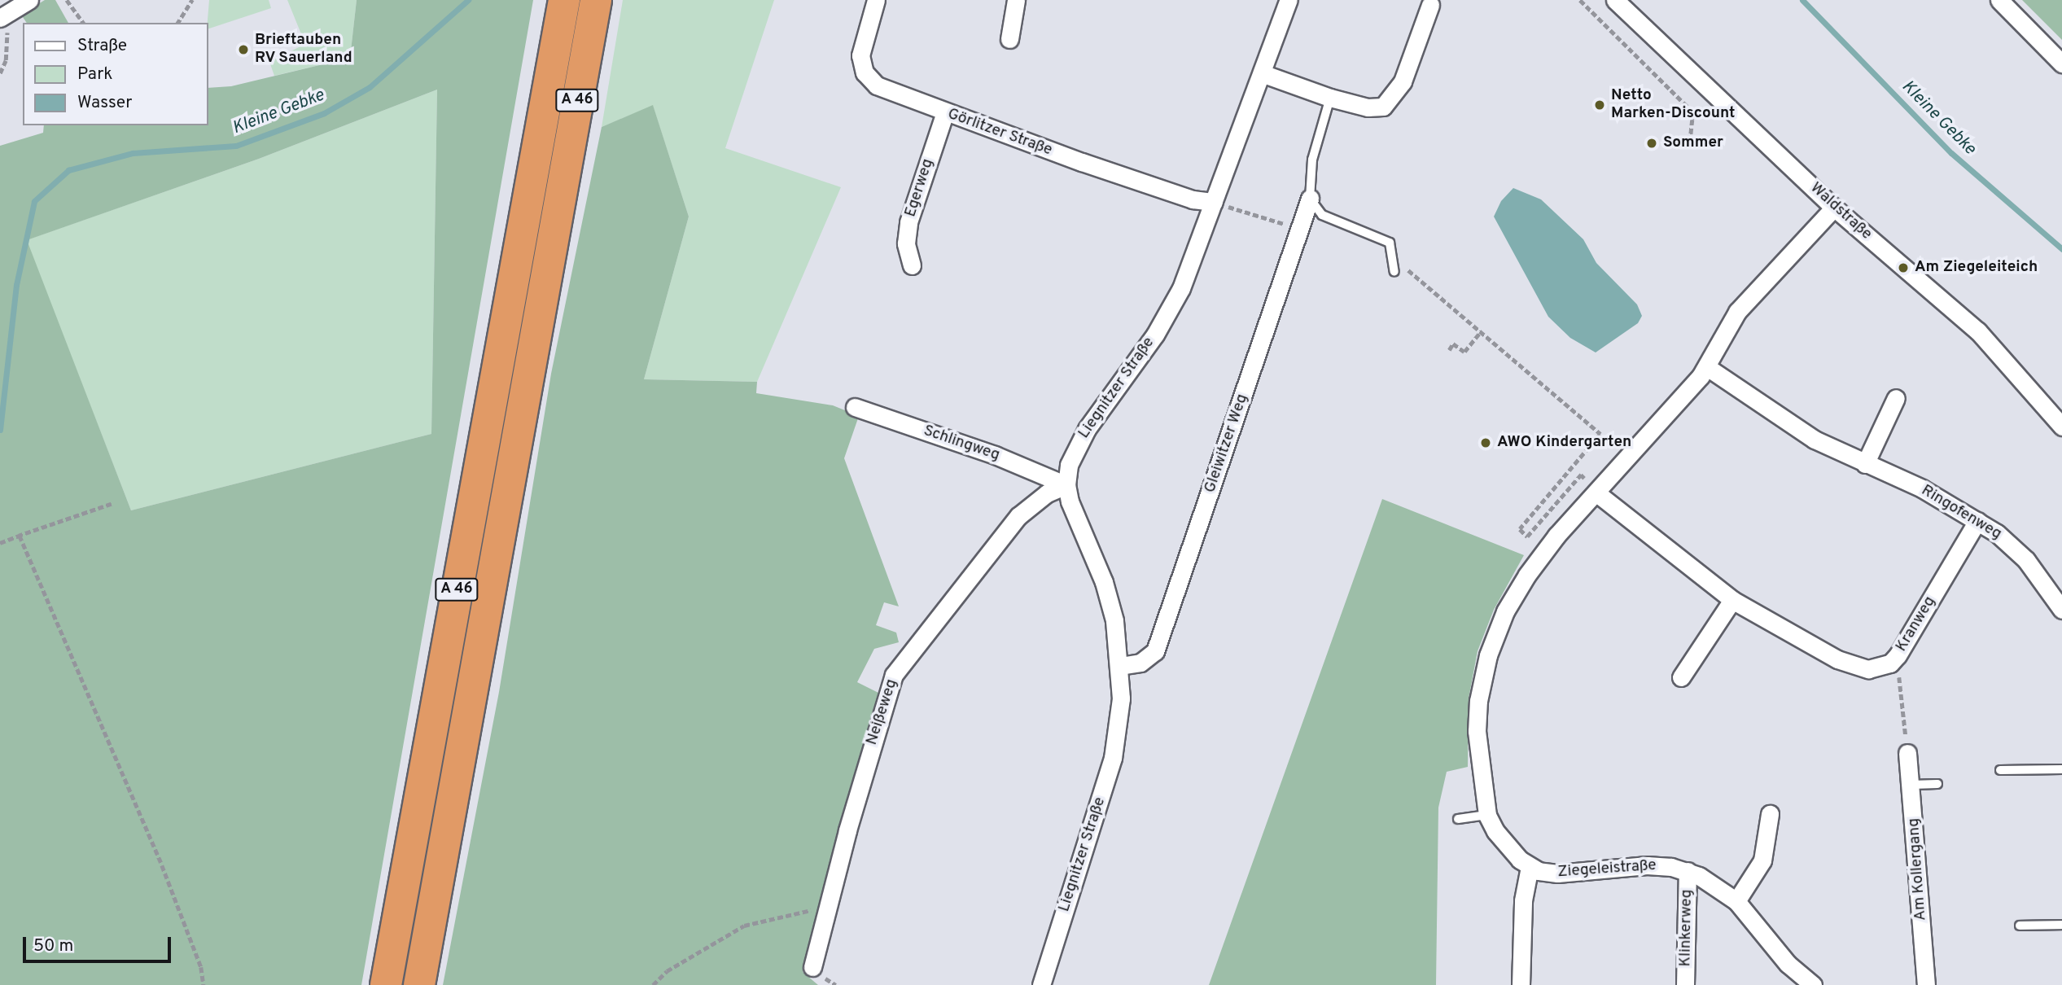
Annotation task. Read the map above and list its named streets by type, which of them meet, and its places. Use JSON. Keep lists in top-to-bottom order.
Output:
{
  "streets": {
    "highway": ["A 46"],
    "street": [
      "Görlitzer Straße",
      "Egerweg",
      "Waldstraße",
      "Liegnitzer Straße",
      "Schlingweg",
      "Gleiwitzer Weg",
      "Ringofenweg",
      "Kranweg",
      "Neißeweg",
      "Ziegeleistraße",
      "Am Kollergang",
      "Klinkerweg"
    ]
  },
  "crossings": [
    ["Görlitzer Straße", "Egerweg"],
    ["Görlitzer Straße", "Liegnitzer Straße"],
    ["Liegnitzer Straße", "Schlingweg"],
    ["Liegnitzer Straße", "Gleiwitzer Weg"],
    ["Liegnitzer Straße", "Neißeweg"],
    ["Schlingweg", "Neißeweg"],
    ["Ringofenweg", "Kranweg"],
    ["Ziegeleistraße", "Klinkerweg"]
  ],
  "water": ["Kleine Gebke"],
  "places": [
    "Brieftauben RV Sauerland",
    "Netto Marken-Discount",
    "Sommer",
    "Am Ziegeleiteich",
    "AWO Kindergarten"
  ],
  "legend": ["Straße", "Park", "Wasser"],
  "scale_bar": "50 m"
}
